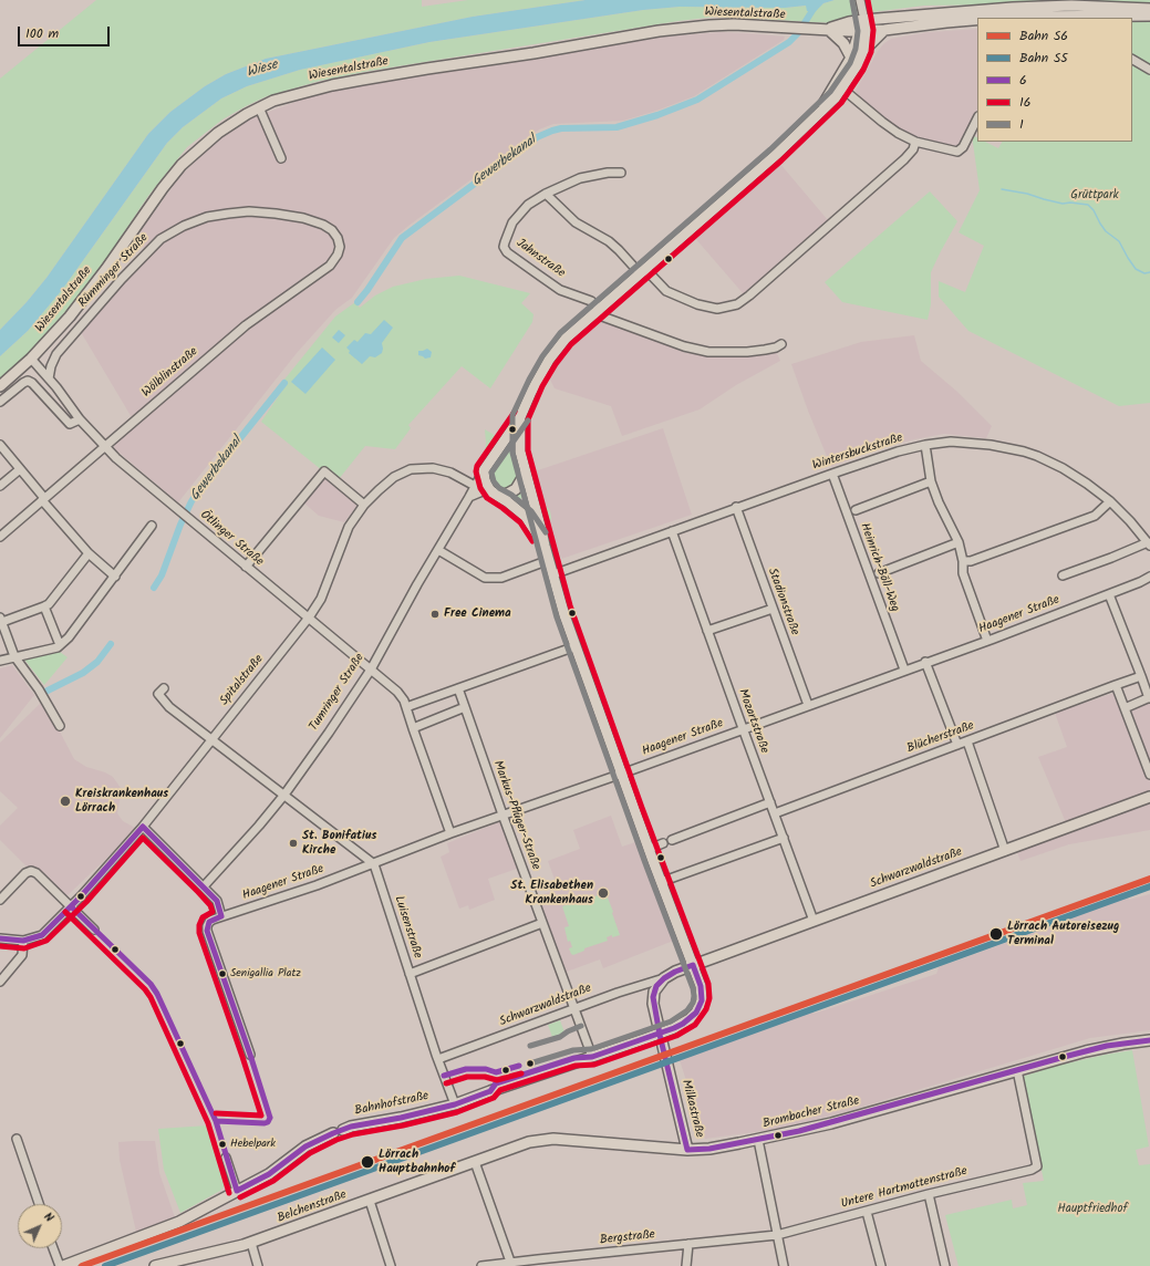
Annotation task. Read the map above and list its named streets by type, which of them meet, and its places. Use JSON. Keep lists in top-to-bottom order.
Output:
{
  "streets": {
    "main road": [
      "Wiesentalstraße",
      "Tumringer Straße",
      "Schwarzwaldstraße",
      "Bahnhofstraße",
      "Milkastraße",
      "Brombacher Straße",
      "Belchenstraße"
    ],
    "street": [
      "Jahnstraße",
      "Rümminger Straße",
      "Wölblinstraße",
      "Wintersbuckstraße",
      "Ötlinger Straße",
      "Heinrich-Böll-Weg",
      "Stadionstraße",
      "Haagener Straße",
      "Spitalstraße",
      "Mozartstraße",
      "Blücherstraße",
      "Markus-Pflüger-Straße",
      "Luisenstraße",
      "Untere Hartmattenstraße",
      "Bergstraße"
    ]
  },
  "crossings": [
    ["Wiesentalstraße", "Ötlinger Straße"],
    ["Wiesentalstraße", "Tumringer Straße"],
    ["Jahnstraße", "Tumringer Straße"],
    ["Rümminger Straße", "Wölblinstraße"],
    ["Rümminger Straße", "Ötlinger Straße"],
    ["Wölblinstraße", "Ötlinger Straße"],
    ["Wintersbuckstraße", "Heinrich-Böll-Weg"],
    ["Wintersbuckstraße", "Stadionstraße"],
    ["Wintersbuckstraße", "Mozartstraße"],
    ["Wintersbuckstraße", "Bahnhofstraße"],
    ["Ötlinger Straße", "Haagener Straße"],
    ["Ötlinger Straße", "Spitalstraße"],
    ["Ötlinger Straße", "Tumringer Straße"],
    ["Heinrich-Böll-Weg", "Haagener Straße"],
    ["Stadionstraße", "Haagener Straße"],
    ["Haagener Straße", "Mozartstraße"],
    ["Haagener Straße", "Markus-Pflüger-Straße"],
    ["Haagener Straße", "Luisenstraße"],
    ["Haagener Straße", "Bahnhofstraße"],
    ["Spitalstraße", "Tumringer Straße"],
    ["Mozartstraße", "Blücherstraße"],
    ["Mozartstraße", "Schwarzwaldstraße"],
    ["Markus-Pflüger-Straße", "Schwarzwaldstraße"],
    ["Markus-Pflüger-Straße", "Bahnhofstraße"],
    ["Schwarzwaldstraße", "Luisenstraße"],
    ["Schwarzwaldstraße", "Bahnhofstraße"],
    ["Schwarzwaldstraße", "Milkastraße"],
    ["Luisenstraße", "Bahnhofstraße"],
    ["Milkastraße", "Brombacher Straße"],
    ["Brombacher Straße", "Untere Hartmattenstraße"],
    ["Brombacher Straße", "Belchenstraße"],
    ["Untere Hartmattenstraße", "Bergstraße"]
  ],
  "water": ["Wiese", "Gewerbekanal"],
  "parks": ["Grüttpark", "Hauptfriedhof"],
  "places": [
    "Free Cinema",
    "Kreiskrankenhaus Lörrach",
    "St. Bonifatius Kirche",
    "St. Elisabethen Krankenhaus",
    "Lörrach Autoreisezug Terminal",
    "Senigallia Platz",
    "Hebelpark",
    "Lörrach Hauptbahnhof"
  ],
  "lines": [
    "transit line 16",
    "transit line 1",
    "transit line 6",
    "rail line S6",
    "rail line S5"
  ],
  "legend": [
    "Bahn S6",
    "Bahn S5",
    "6",
    "16",
    "1"
  ],
  "scale_bar": "100 m",
  "north": "top right"
}
